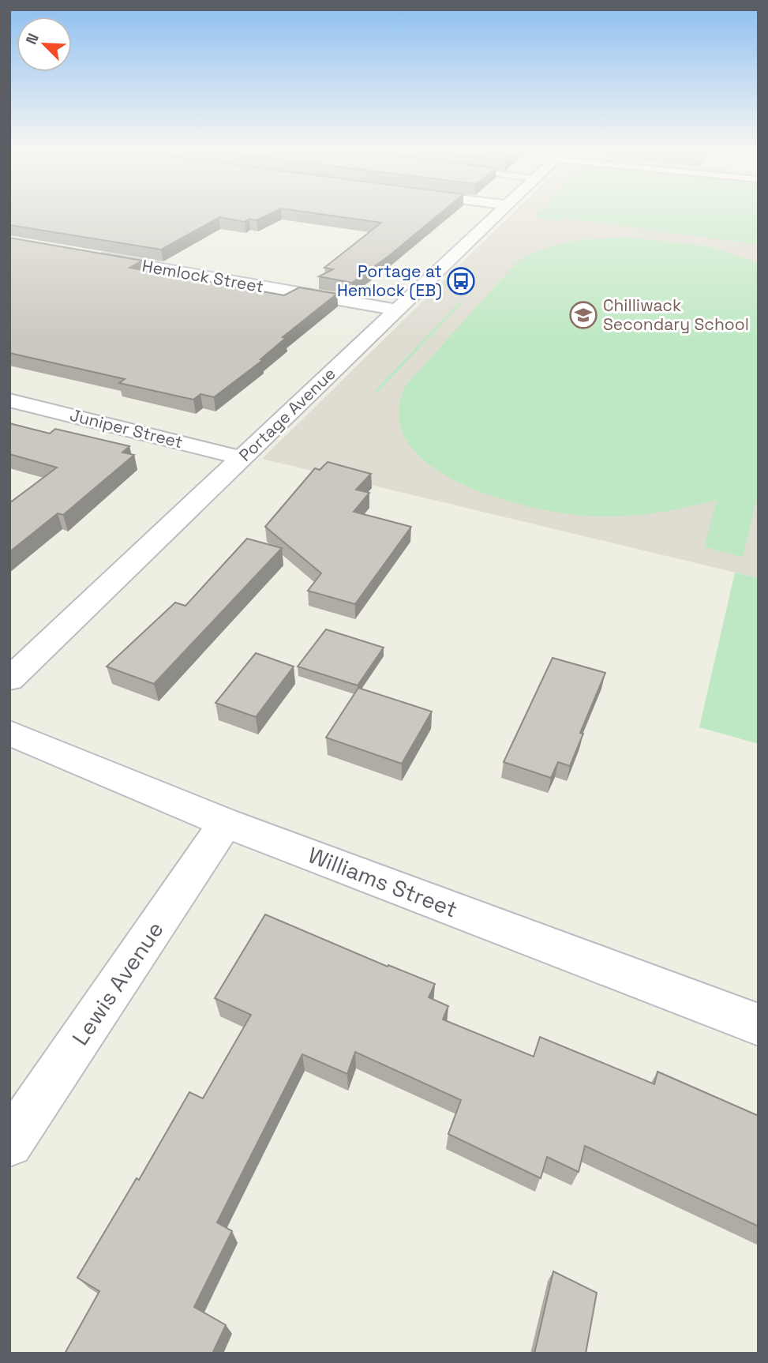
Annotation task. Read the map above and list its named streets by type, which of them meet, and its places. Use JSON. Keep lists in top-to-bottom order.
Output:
{
  "streets": {
    "street": [
      "Hemlock Street",
      "Portage Avenue",
      "Juniper Street",
      "Williams Street",
      "Lewis Avenue"
    ]
  },
  "crossings": [
    ["Hemlock Street", "Portage Avenue"],
    ["Portage Avenue", "Juniper Street"],
    ["Williams Street", "Lewis Avenue"]
  ],
  "places": {
    "bus stop": ["Portage at Hemlock (EB)"],
    "school or university": ["Chilliwack Secondary School"]
  },
  "north": "top left"
}
